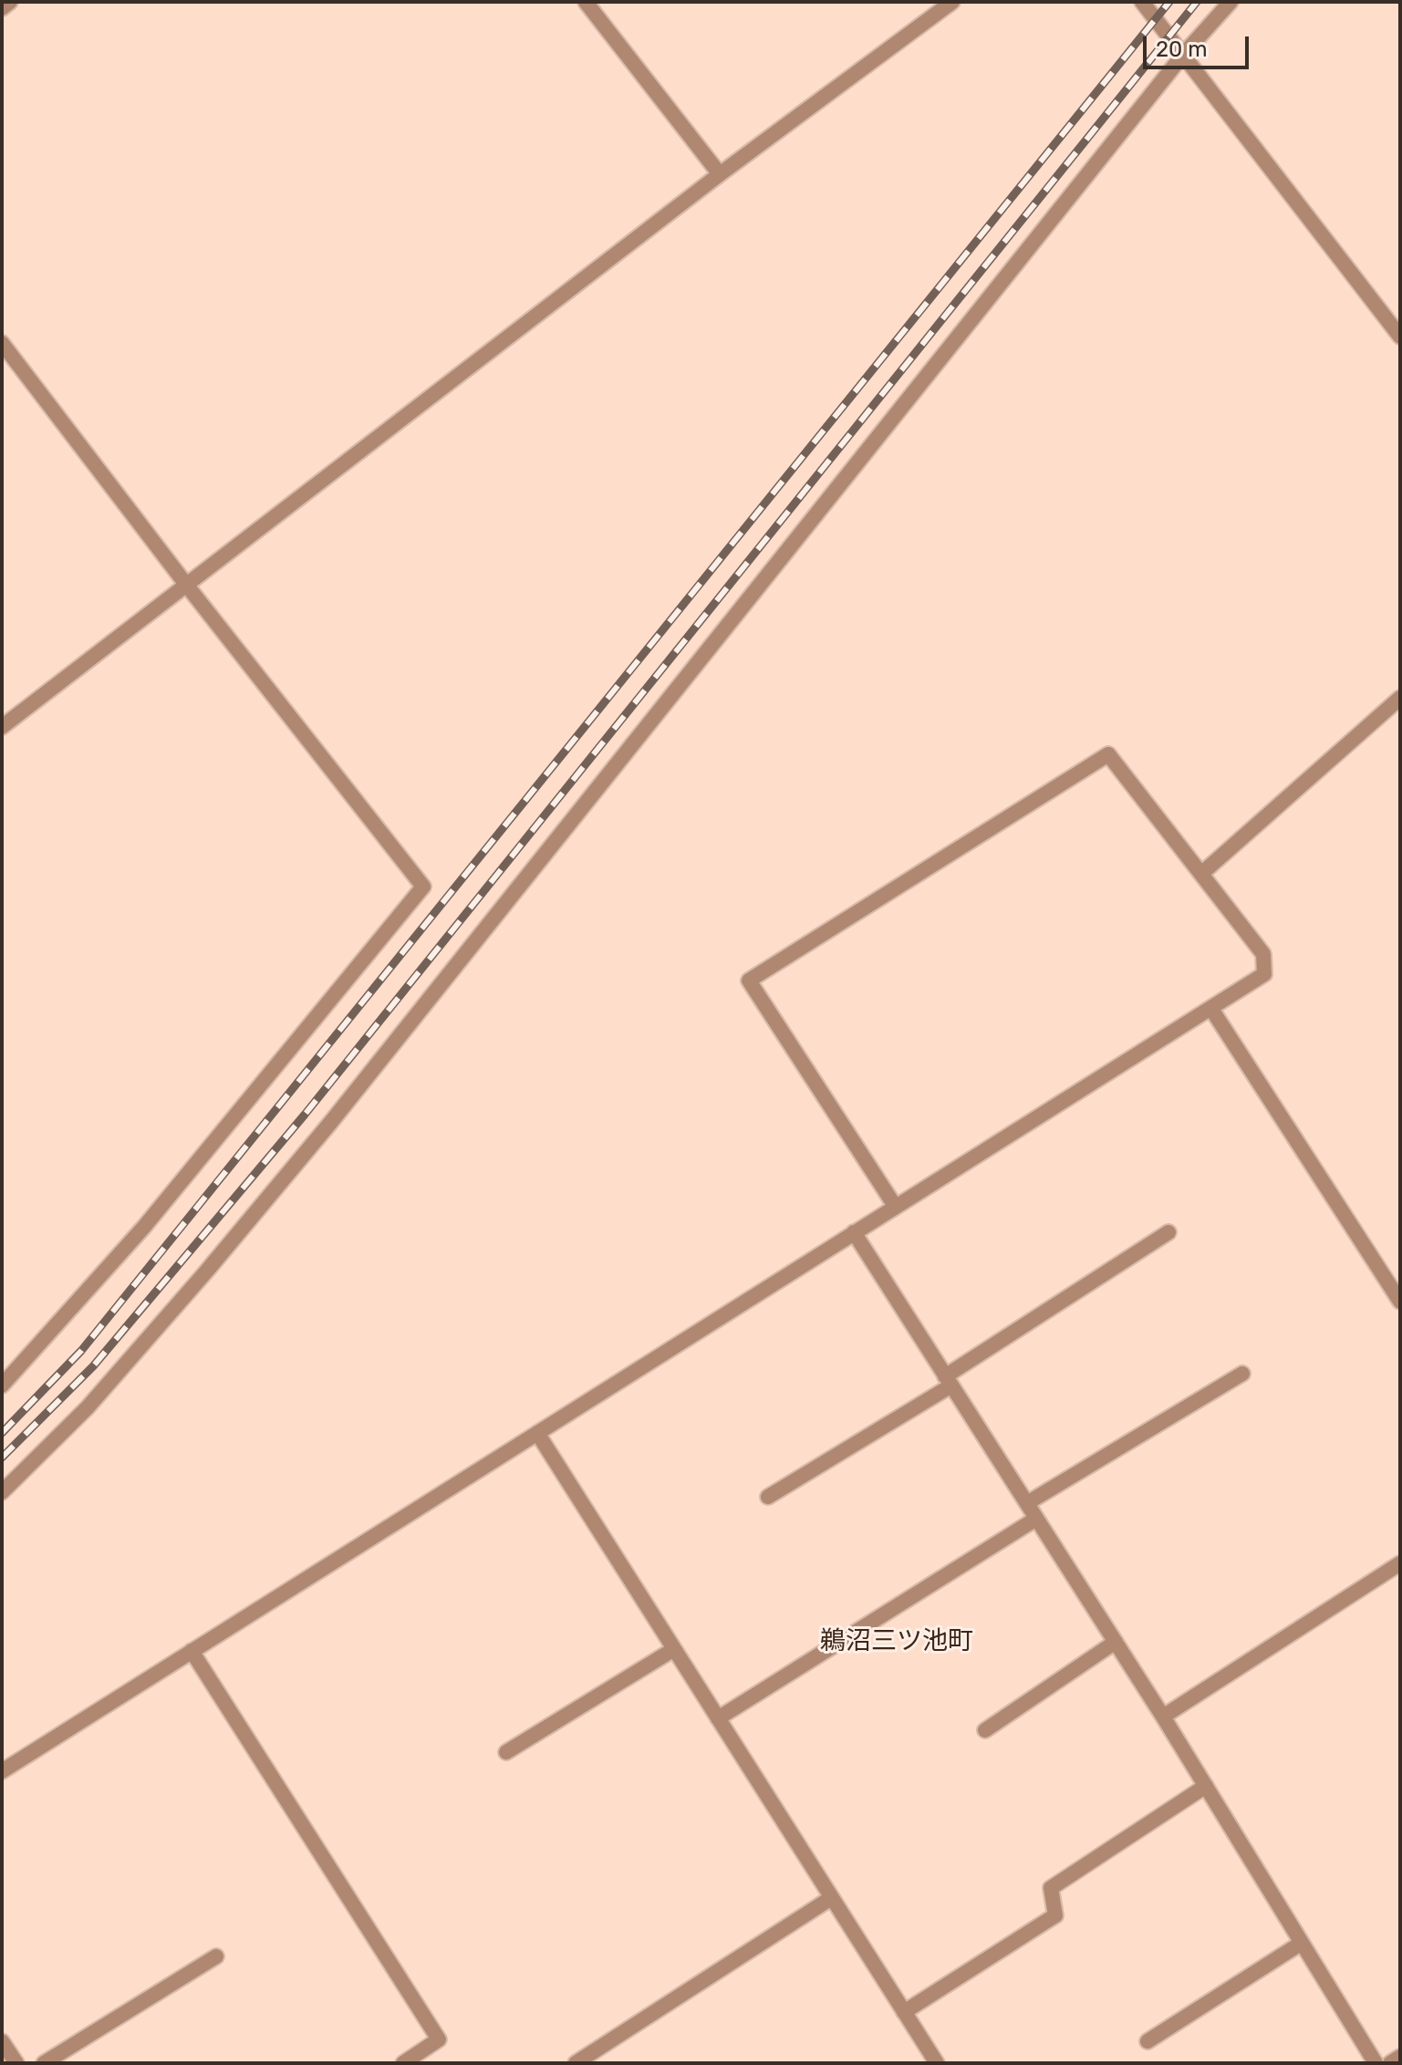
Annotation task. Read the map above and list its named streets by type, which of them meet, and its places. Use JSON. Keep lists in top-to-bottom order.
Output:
{
  "districts": ["鵜沼三ツ池町"],
  "scale_bar": "20 m"
}
